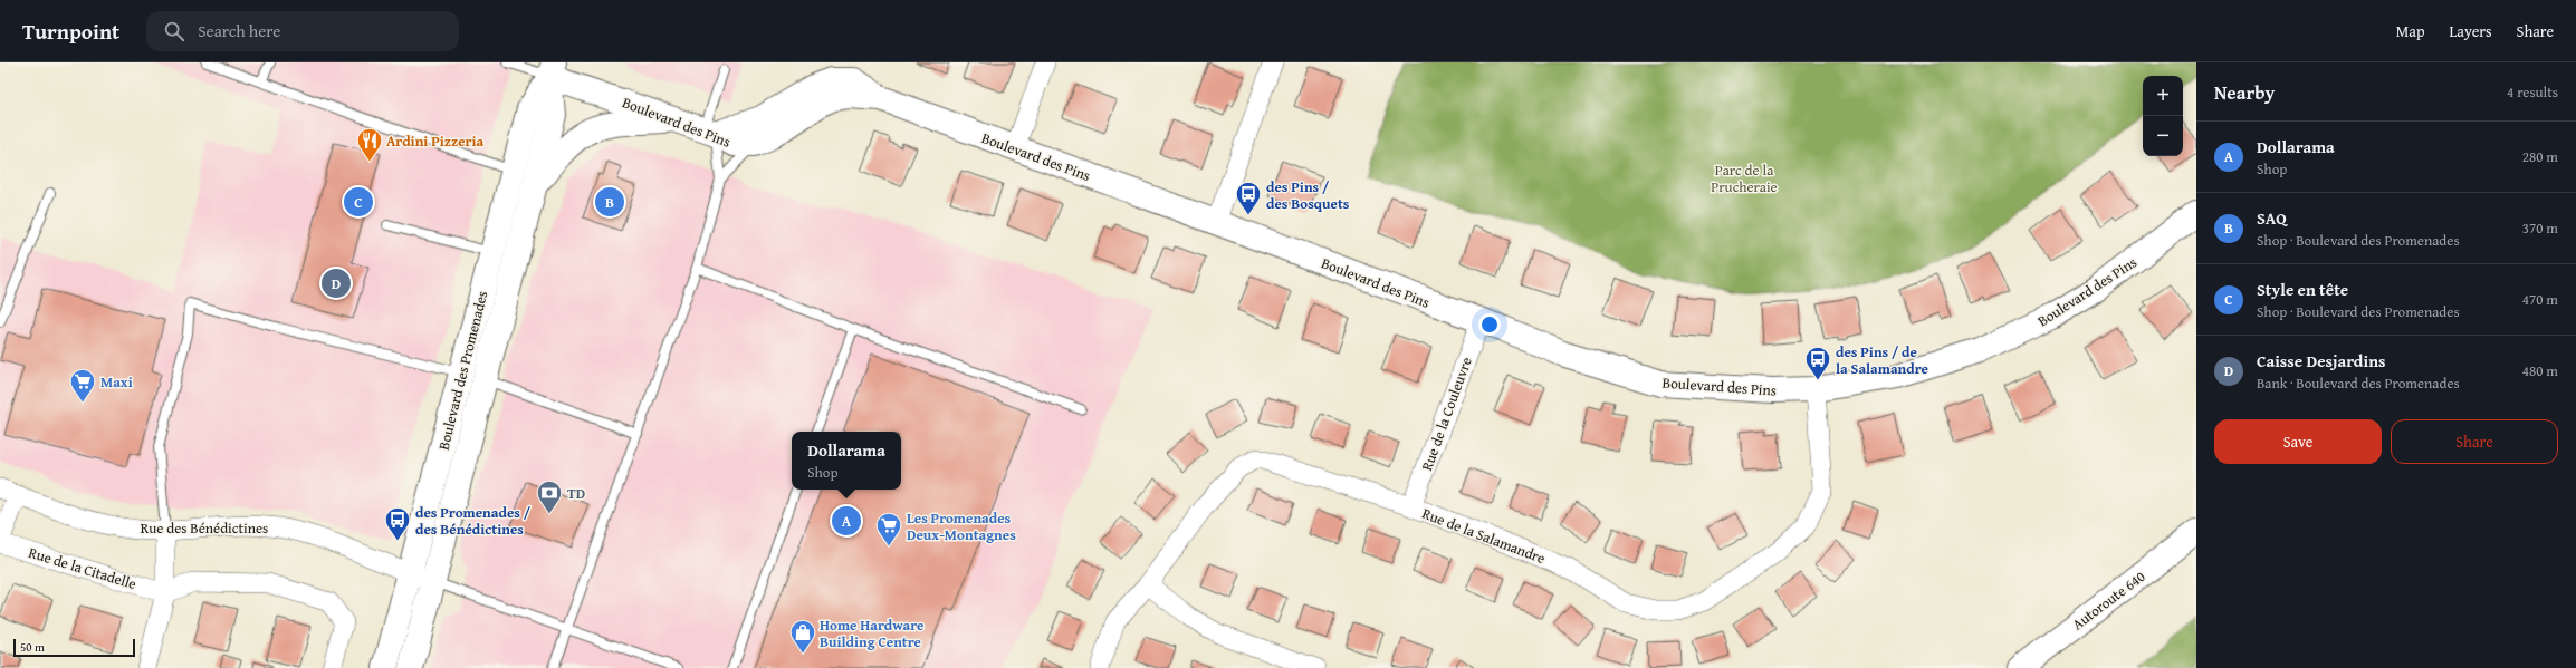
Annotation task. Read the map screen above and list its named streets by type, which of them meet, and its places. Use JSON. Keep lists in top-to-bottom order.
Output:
{
  "streets": {
    "main road": ["Boulevard des Pins", "Boulevard des Promenades", "Autoroute 640"],
    "street": [
      "Rue de la Couleuvre",
      "Rue des Bénédictines",
      "Rue de la Salamandre",
      "Rue de la Citadelle"
    ]
  },
  "crossings": [
    ["Boulevard des Pins", "Boulevard des Promenades"],
    ["Boulevard des Pins", "Rue de la Couleuvre"],
    ["Boulevard des Pins", "Rue de la Salamandre"],
    ["Boulevard des Promenades", "Rue des Bénédictines"],
    ["Rue de la Couleuvre", "Rue de la Salamandre"]
  ],
  "parks": ["Parc de la Prucheraie"],
  "places": {
    "restaurant": ["Ardini Pizzeria"],
    "bus stop": ["des Pins / des Bosquets", "des Pins / de la Salamandre", "des Promenades / des Bénédictines"],
    "supermarket": ["Maxi", "Les Promenades Deux-Montagnes"],
    "bank": ["TD"],
    "shop": ["Home Hardware Building Centre"]
  },
  "scale_bar": "50 m",
  "page": {
    "header": "Turnpoint",
    "search": "Search here",
    "nav": ["Map", "Layers", "Share"],
    "heading": ["Nearby", "4 results"],
    "map_buttons": ["+", "−"],
    "list": [
      {
        "mark": "A",
        "name": "Dollarama",
        "note": "Shop",
        "value": "280 m"
      },
      {
        "mark": "B",
        "name": "SAQ",
        "note": "Shop · Boulevard des Promenades",
        "value": "370 m"
      },
      {
        "mark": "C",
        "name": "Style en tête",
        "note": "Shop · Boulevard des Promenades",
        "value": "470 m"
      },
      {
        "mark": "D",
        "name": "Caisse Desjardins",
        "note": "Bank · Boulevard des Promenades",
        "value": "480 m"
      }
    ],
    "pins": [
      "B",
      "C",
      "D",
      "A"
    ],
    "buttons": ["Save", "Share"],
    "popup": ["Dollarama", "Shop"],
    "scale": "50 m"
  }
}
